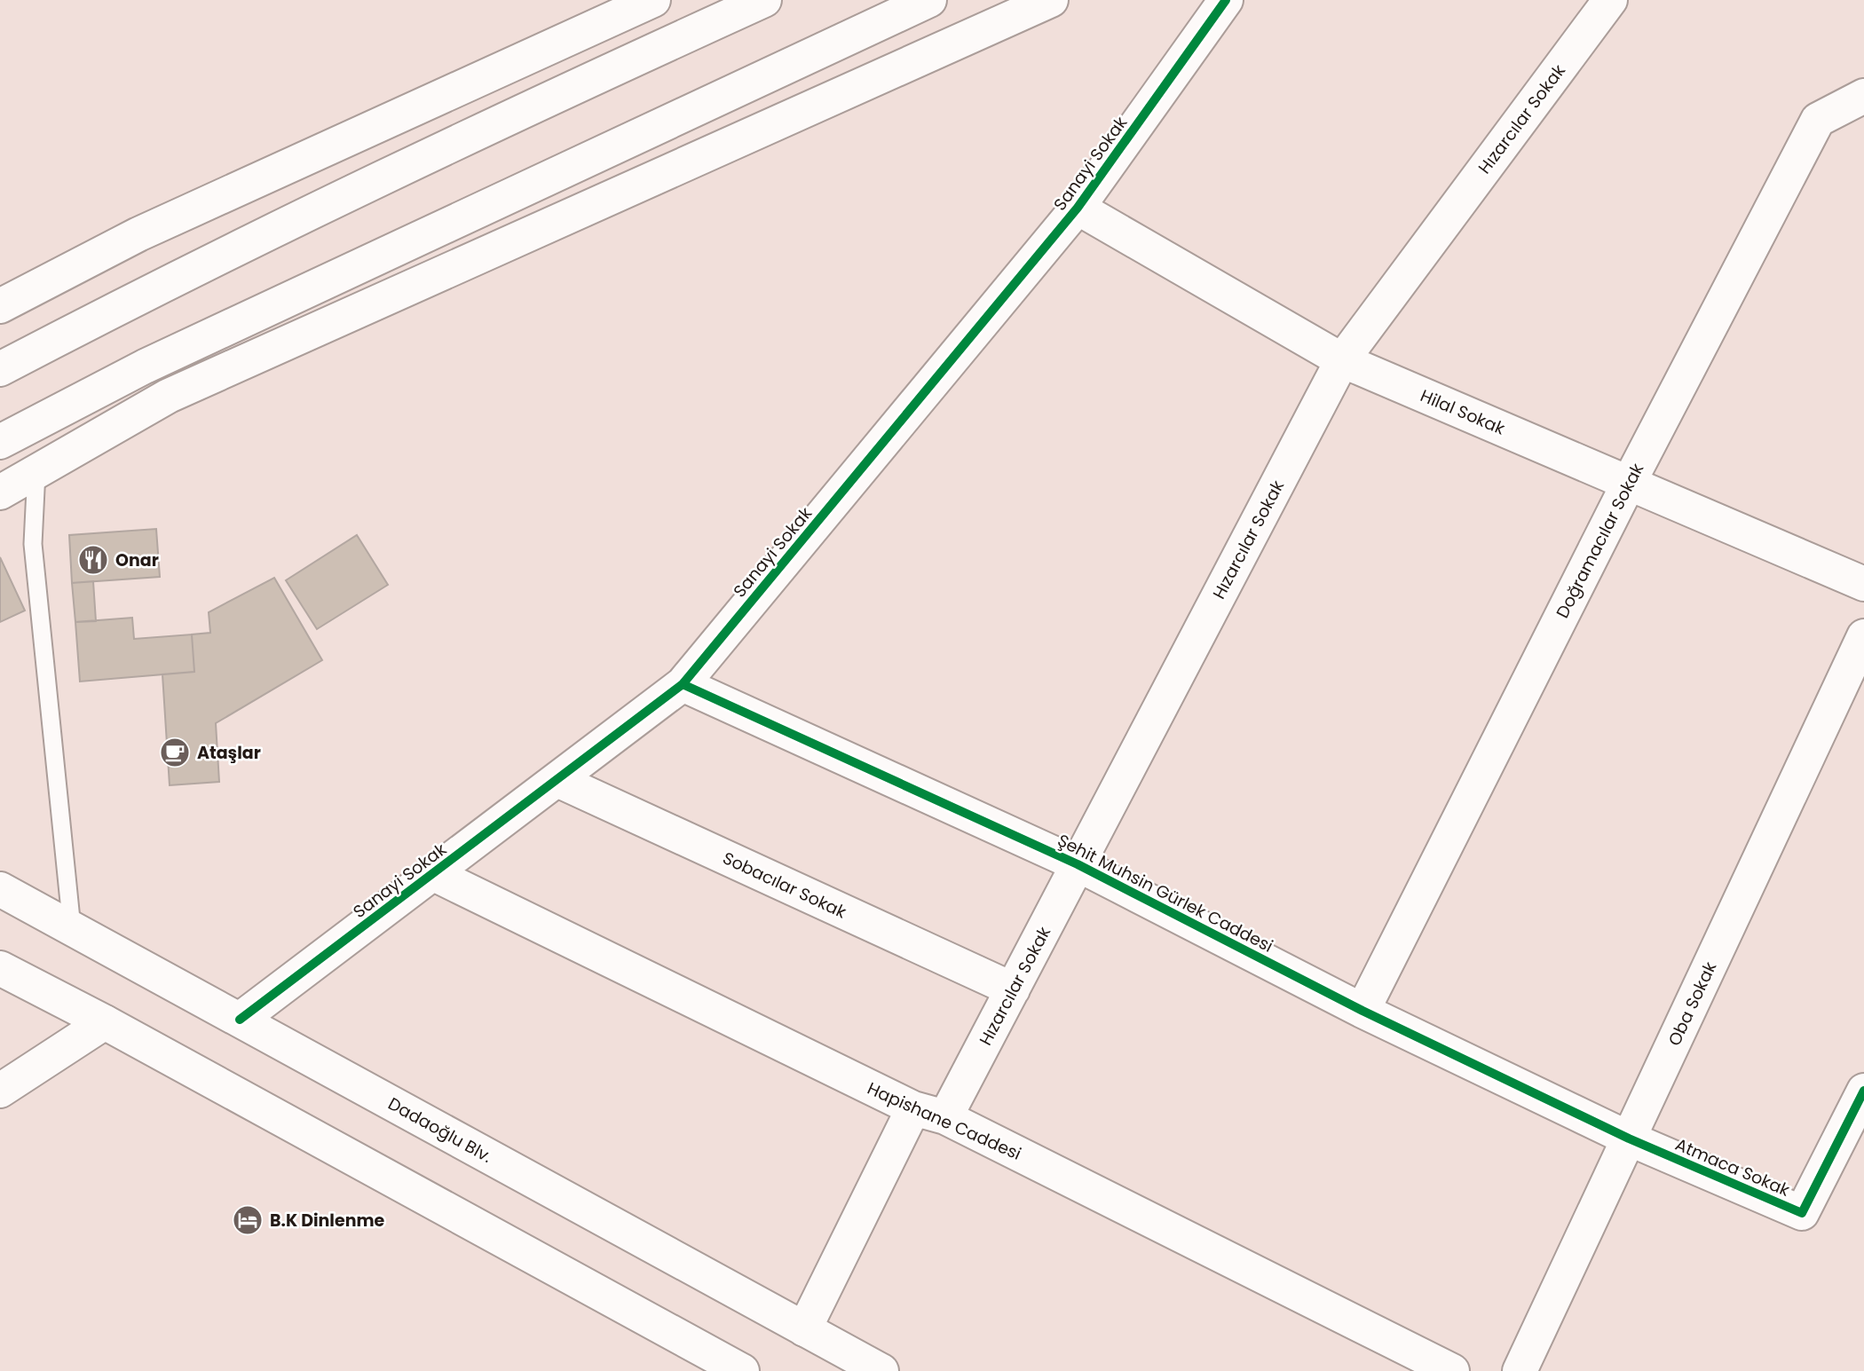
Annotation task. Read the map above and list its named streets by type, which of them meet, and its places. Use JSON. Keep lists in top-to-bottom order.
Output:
{
  "streets": {
    "main road": [
      "Hızarcılar Sokak",
      "Sanayi Sokak",
      "Hilal Sokak",
      "Doğramacılar Sokak",
      "Sobacılar Sokak",
      "Şehit Muhsin Gürlek Caddesi",
      "Oba Sokak",
      "Hapishane Caddesi",
      "Dadaoğlu Blv.",
      "Atmaca Sokak"
    ]
  },
  "crossings": [
    ["Hızarcılar Sokak", "Hilal Sokak"],
    ["Hızarcılar Sokak", "Sobacılar Sokak"],
    ["Hızarcılar Sokak", "Şehit Muhsin Gürlek Caddesi"],
    ["Hızarcılar Sokak", "Hapishane Caddesi"],
    ["Hızarcılar Sokak", "Dadaoğlu Blv."],
    ["Sanayi Sokak", "Hilal Sokak"],
    ["Sanayi Sokak", "Sobacılar Sokak"],
    ["Sanayi Sokak", "Şehit Muhsin Gürlek Caddesi"],
    ["Sanayi Sokak", "Hapishane Caddesi"],
    ["Sanayi Sokak", "Dadaoğlu Blv."],
    ["Hilal Sokak", "Doğramacılar Sokak"],
    ["Doğramacılar Sokak", "Şehit Muhsin Gürlek Caddesi"],
    ["Şehit Muhsin Gürlek Caddesi", "Oba Sokak"],
    ["Şehit Muhsin Gürlek Caddesi", "Atmaca Sokak"],
    ["Oba Sokak", "Atmaca Sokak"]
  ],
  "places": {
    "restaurant": ["Onar"],
    "cafe": ["Ataşlar"],
    "hotel": ["B.K Dinlenme"]
  }
}
